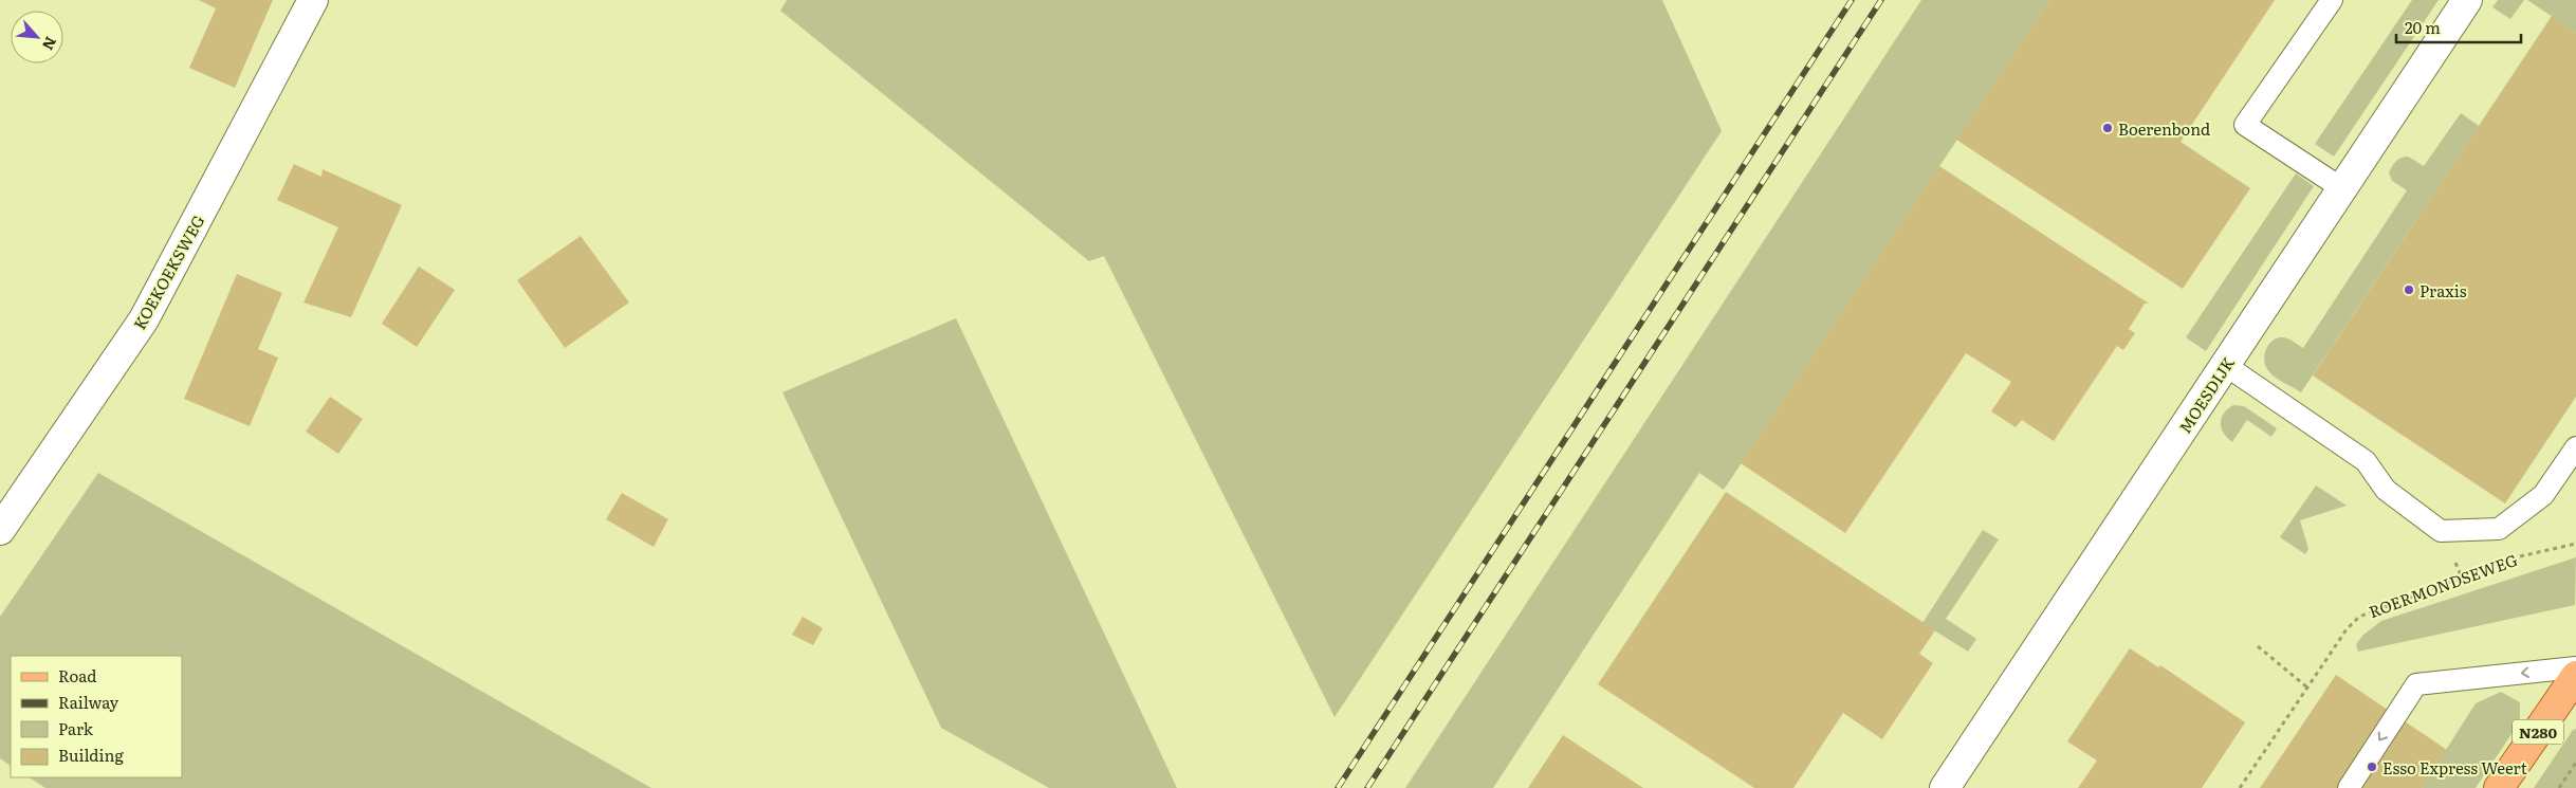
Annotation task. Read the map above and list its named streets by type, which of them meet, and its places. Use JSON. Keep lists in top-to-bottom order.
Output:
{
  "streets": {
    "main road": ["N280"],
    "street": ["KOEKOEKSWEG", "MOESDIJK"],
    "path": ["ROERMONDSEWEG"]
  },
  "places": ["Boerenbond", "Praxis", "Esso Express Weert"],
  "legend": [
    "Road",
    "Railway",
    "Park",
    "Building"
  ],
  "scale_bar": "20 m",
  "north": "bottom right"
}
